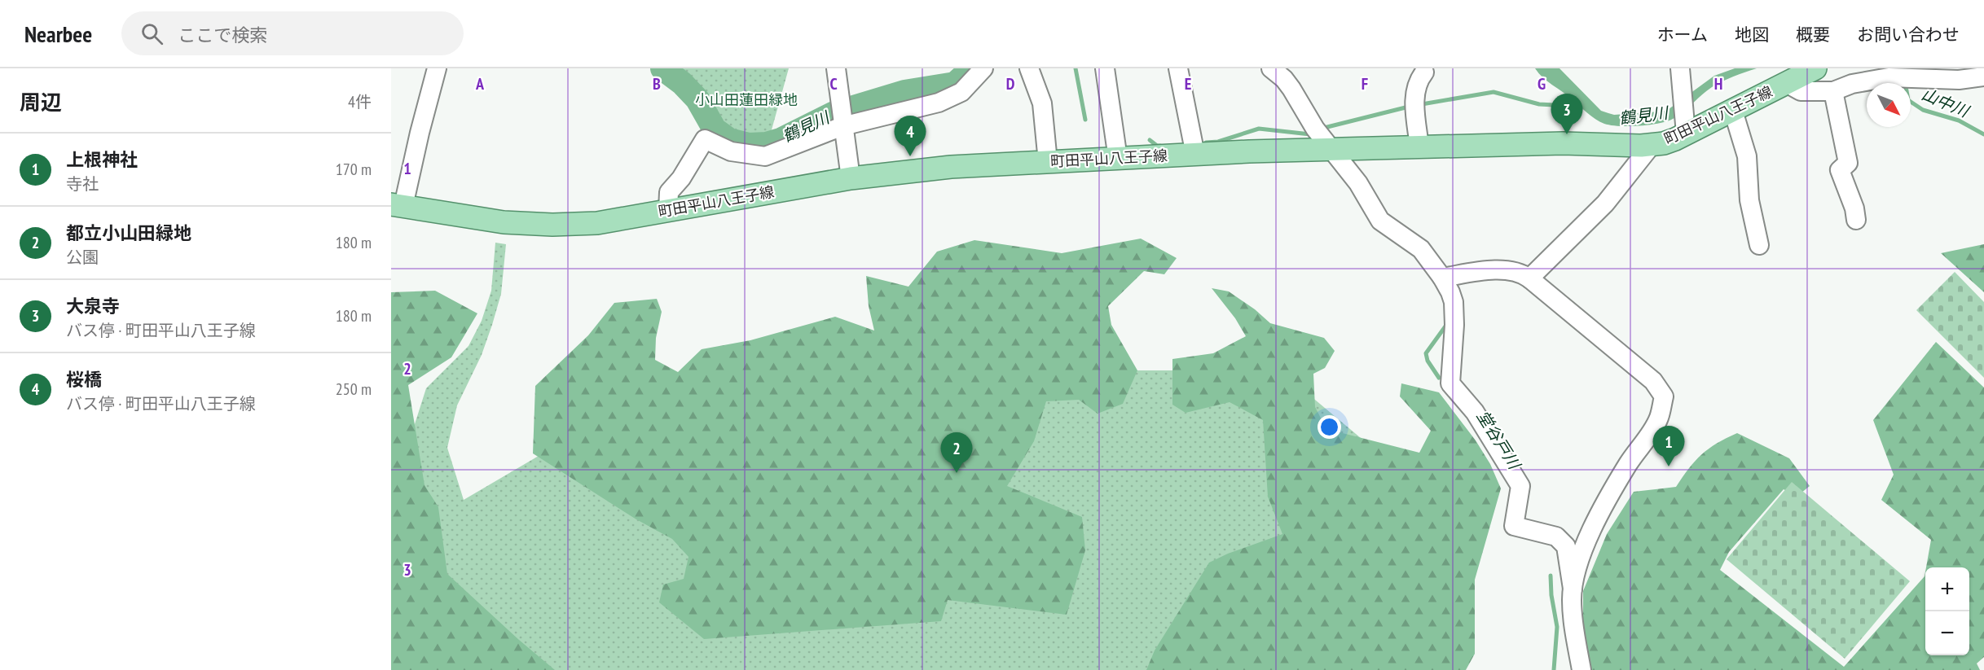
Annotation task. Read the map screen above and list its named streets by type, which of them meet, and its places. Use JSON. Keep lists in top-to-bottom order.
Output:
{
  "streets": {
    "main road": ["町田平山八王子線"]
  },
  "water": ["山中川", "鶴見川", "堂谷戸川"],
  "parks": ["小山田蓮田緑地"],
  "north": "bottom right",
  "page": {
    "header": "Nearbee",
    "search": "ここで検索",
    "nav": [
      "ホーム",
      "地図",
      "概要",
      "お問い合わせ"
    ],
    "heading": ["周辺", "4件"],
    "pins": [
      "3",
      "4",
      "1",
      "2"
    ],
    "list": [
      {
        "mark": "1",
        "name": "上根神社",
        "note": "寺社",
        "value": "170 m"
      },
      {
        "mark": "2",
        "name": "都立小山田緑地",
        "note": "公園",
        "value": "180 m"
      },
      {
        "mark": "3",
        "name": "大泉寺",
        "note": "バス停 · 町田平山八王子線",
        "value": "180 m"
      },
      {
        "mark": "4",
        "name": "桜橋",
        "note": "バス停 · 町田平山八王子線",
        "value": "250 m"
      }
    ],
    "map_buttons": ["+", "−"]
  },
  "grid": {
    "columns": [
      "A",
      "B",
      "C",
      "D",
      "E",
      "F",
      "G",
      "H"
    ],
    "rows": ["1", "2", "3"]
  }
}
